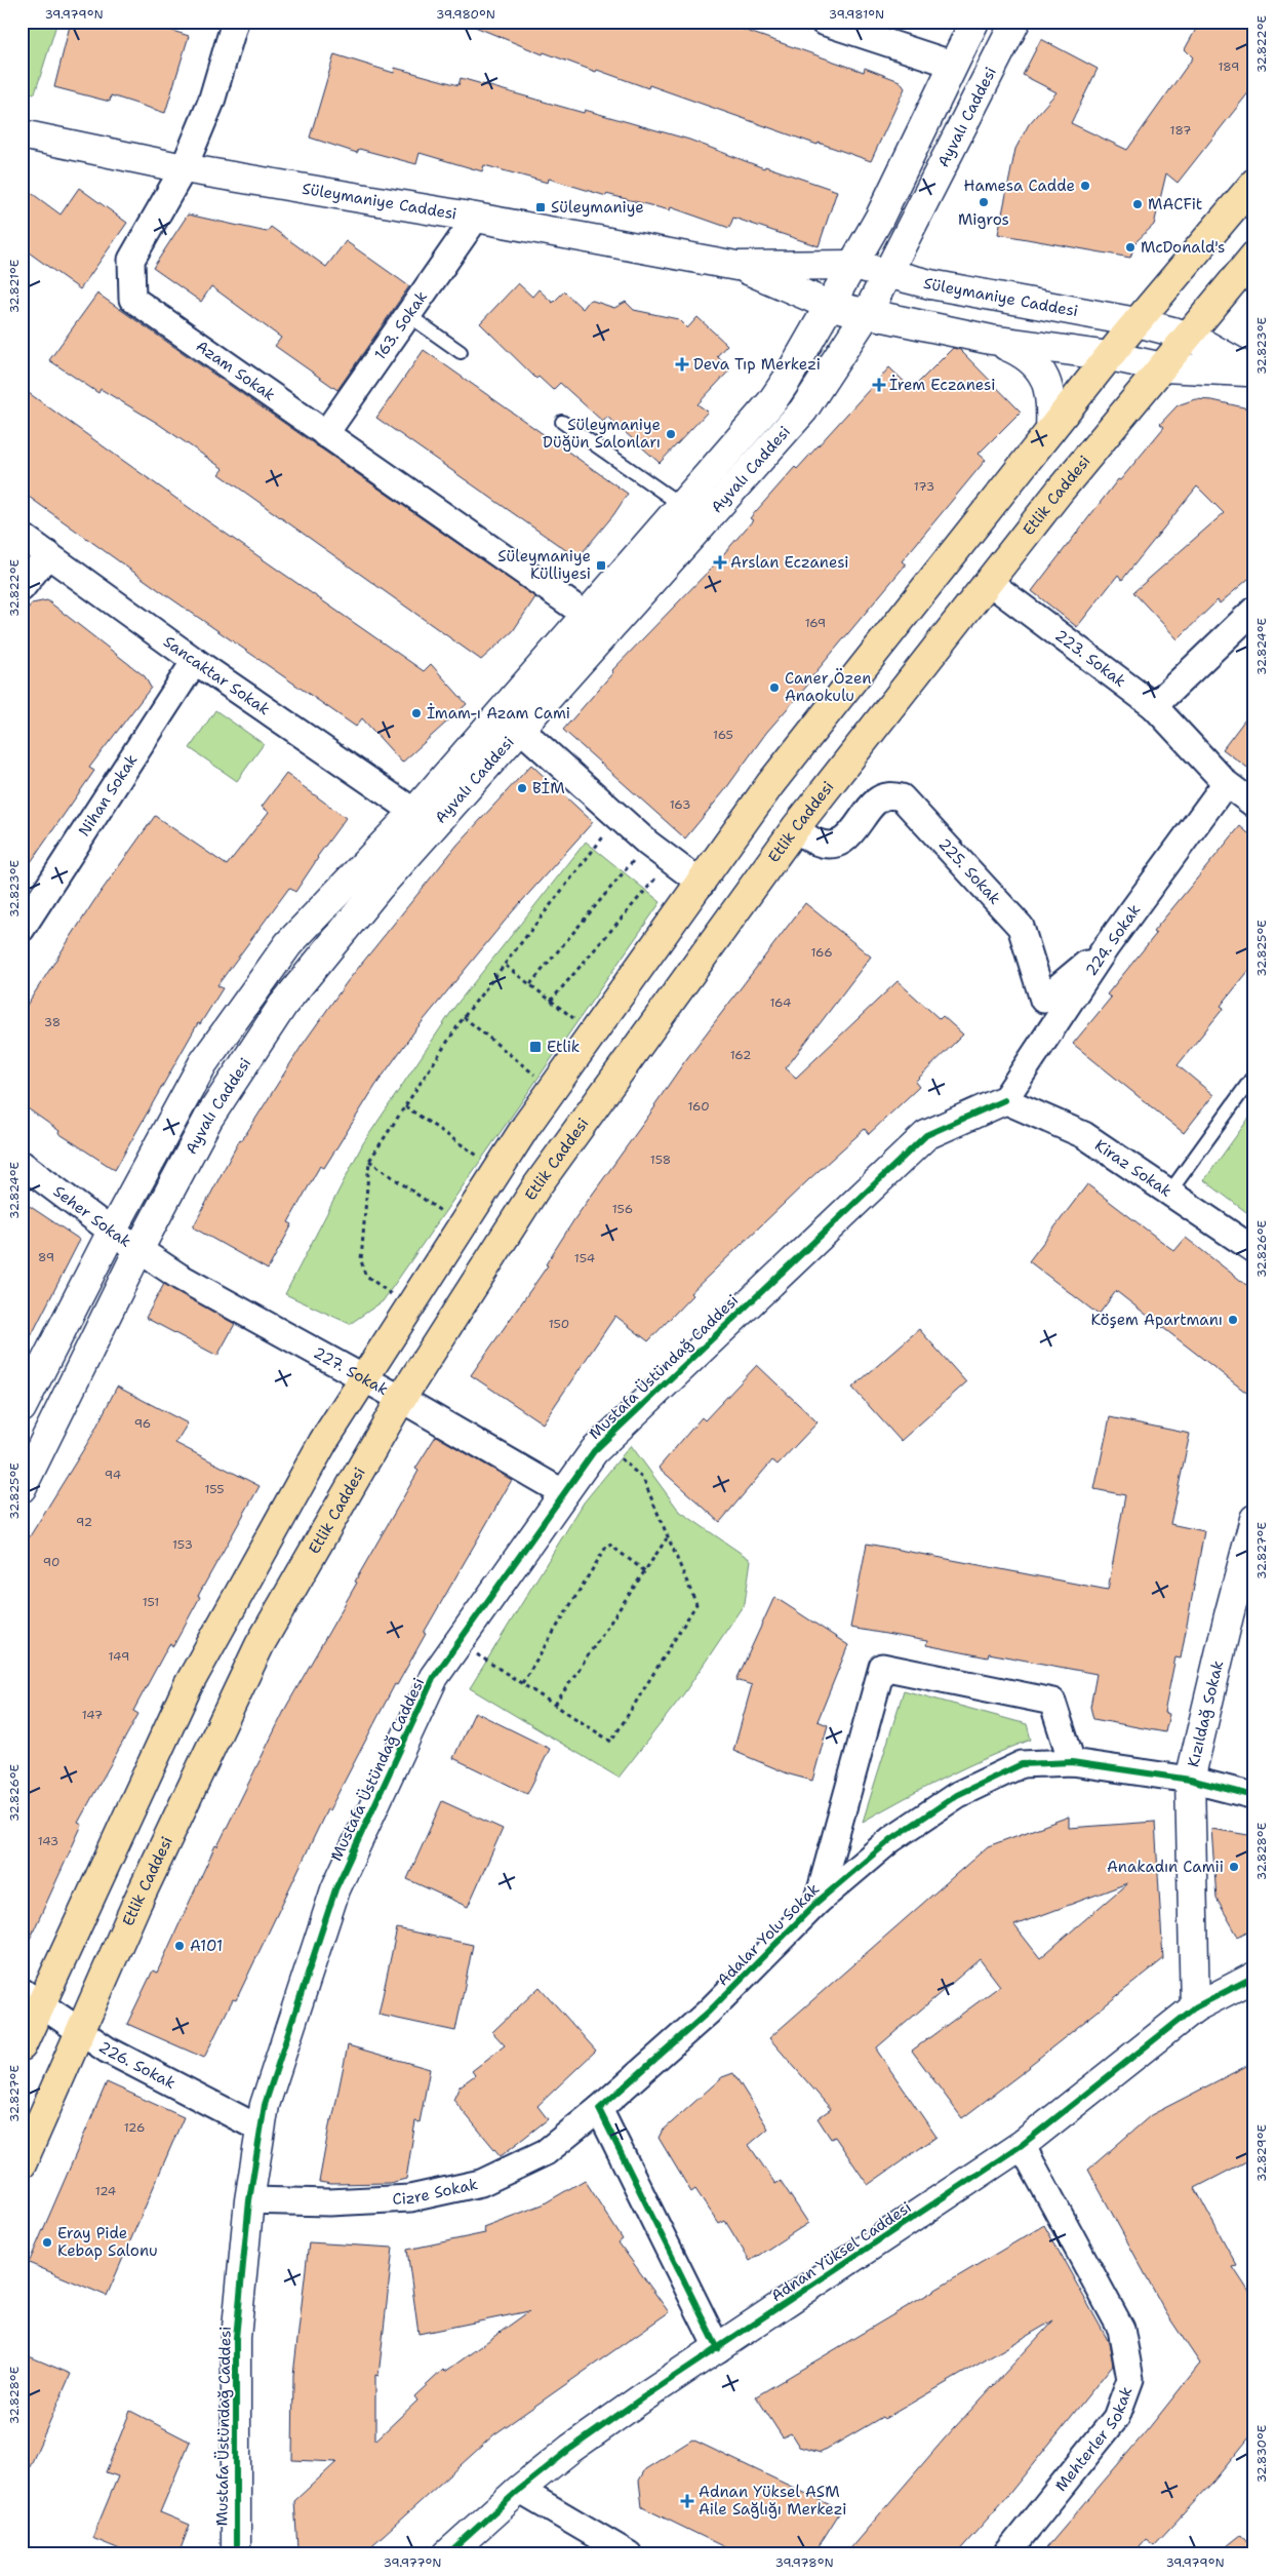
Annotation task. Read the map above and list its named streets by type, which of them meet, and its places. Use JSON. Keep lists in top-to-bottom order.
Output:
{
  "streets": {
    "main road": [
      "Ayvalı Caddesi",
      "Süleymaniye Caddesi",
      "Etlik Caddesi",
      "Mustafa Üstündağ Caddesi",
      "Kızıldağ Sokak",
      "Adnan Yüksel Caddesi"
    ],
    "street": [
      "163. Sokak",
      "Azam Sokak",
      "223. Sokak",
      "Sancaktar Sokak",
      "Nihan Sokak",
      "225. Sokak",
      "224. Sokak",
      "Kiraz Sokak",
      "Seher Sokak",
      "227. Sokak",
      "Adalar Yolu Sokak",
      "226. Sokak",
      "Cizre Sokak",
      "Mehterler Sokak"
    ]
  },
  "crossings": [
    ["Ayvalı Caddesi", "Süleymaniye Caddesi"],
    ["Ayvalı Caddesi", "Azam Sokak"],
    ["Ayvalı Caddesi", "Sancaktar Sokak"],
    ["Ayvalı Caddesi", "Seher Sokak"],
    ["Ayvalı Caddesi", "227. Sokak"],
    ["Süleymaniye Caddesi", "163. Sokak"],
    ["Süleymaniye Caddesi", "Azam Sokak"],
    ["Süleymaniye Caddesi", "Etlik Caddesi"],
    ["163. Sokak", "Azam Sokak"],
    ["Etlik Caddesi", "223. Sokak"],
    ["Etlik Caddesi", "225. Sokak"],
    ["Etlik Caddesi", "227. Sokak"],
    ["Etlik Caddesi", "226. Sokak"],
    ["223. Sokak", "224. Sokak"],
    ["Sancaktar Sokak", "Nihan Sokak"],
    ["225. Sokak", "224. Sokak"],
    ["224. Sokak", "Kiraz Sokak"],
    ["224. Sokak", "Mustafa Üstündağ Caddesi"],
    ["Kiraz Sokak", "Mustafa Üstündağ Caddesi"],
    ["Seher Sokak", "227. Sokak"],
    ["Mustafa Üstündağ Caddesi", "227. Sokak"],
    ["Mustafa Üstündağ Caddesi", "226. Sokak"],
    ["Mustafa Üstündağ Caddesi", "Cizre Sokak"],
    ["Kızıldağ Sokak", "Adalar Yolu Sokak"],
    ["Kızıldağ Sokak", "Adnan Yüksel Caddesi"],
    ["Adalar Yolu Sokak", "Cizre Sokak"],
    ["Adnan Yüksel Caddesi", "Mehterler Sokak"]
  ],
  "places": {
    "other": [
      "Hamesa Cadde",
      "Migros",
      "MACFit",
      "McDonald's",
      "Süleymaniye Düğün Salonları",
      "Caner Özen Anaokulu",
      "İmam-ı Azam Cami",
      "BİM",
      "Köşem Apartmanı",
      "Anakadın Camii",
      "A101",
      "Eray Pide Kebap Salonu"
    ],
    "transit": ["Süleymaniye", "Süleymaniye Külliyesi", "Etlik"],
    "health": [
      "Deva Tıp Merkezi",
      "İrem Eczanesi",
      "Arslan Eczanesi",
      "Adnan Yüksel ASM Aile Sağlığı Merkezi"
    ]
  },
  "house_numbers": [
    "189",
    "187",
    "173",
    "169",
    "165",
    "163",
    "166",
    "164",
    "38",
    "162",
    "160",
    "158",
    "156",
    "89",
    "154",
    "150",
    "96",
    "94",
    "155",
    "92",
    "153",
    "90",
    "151",
    "149",
    "147",
    "143",
    "126",
    "124"
  ],
  "coordinates": [
    "39.979°N",
    "39.980°N",
    "39.981°N",
    "32.822°E",
    "32.821°E",
    "32.823°E",
    "32.824°E",
    "32.825°E",
    "32.826°E",
    "32.827°E",
    "32.828°E",
    "32.829°E",
    "32.830°E",
    "39.977°N",
    "39.978°N"
  ]
}
